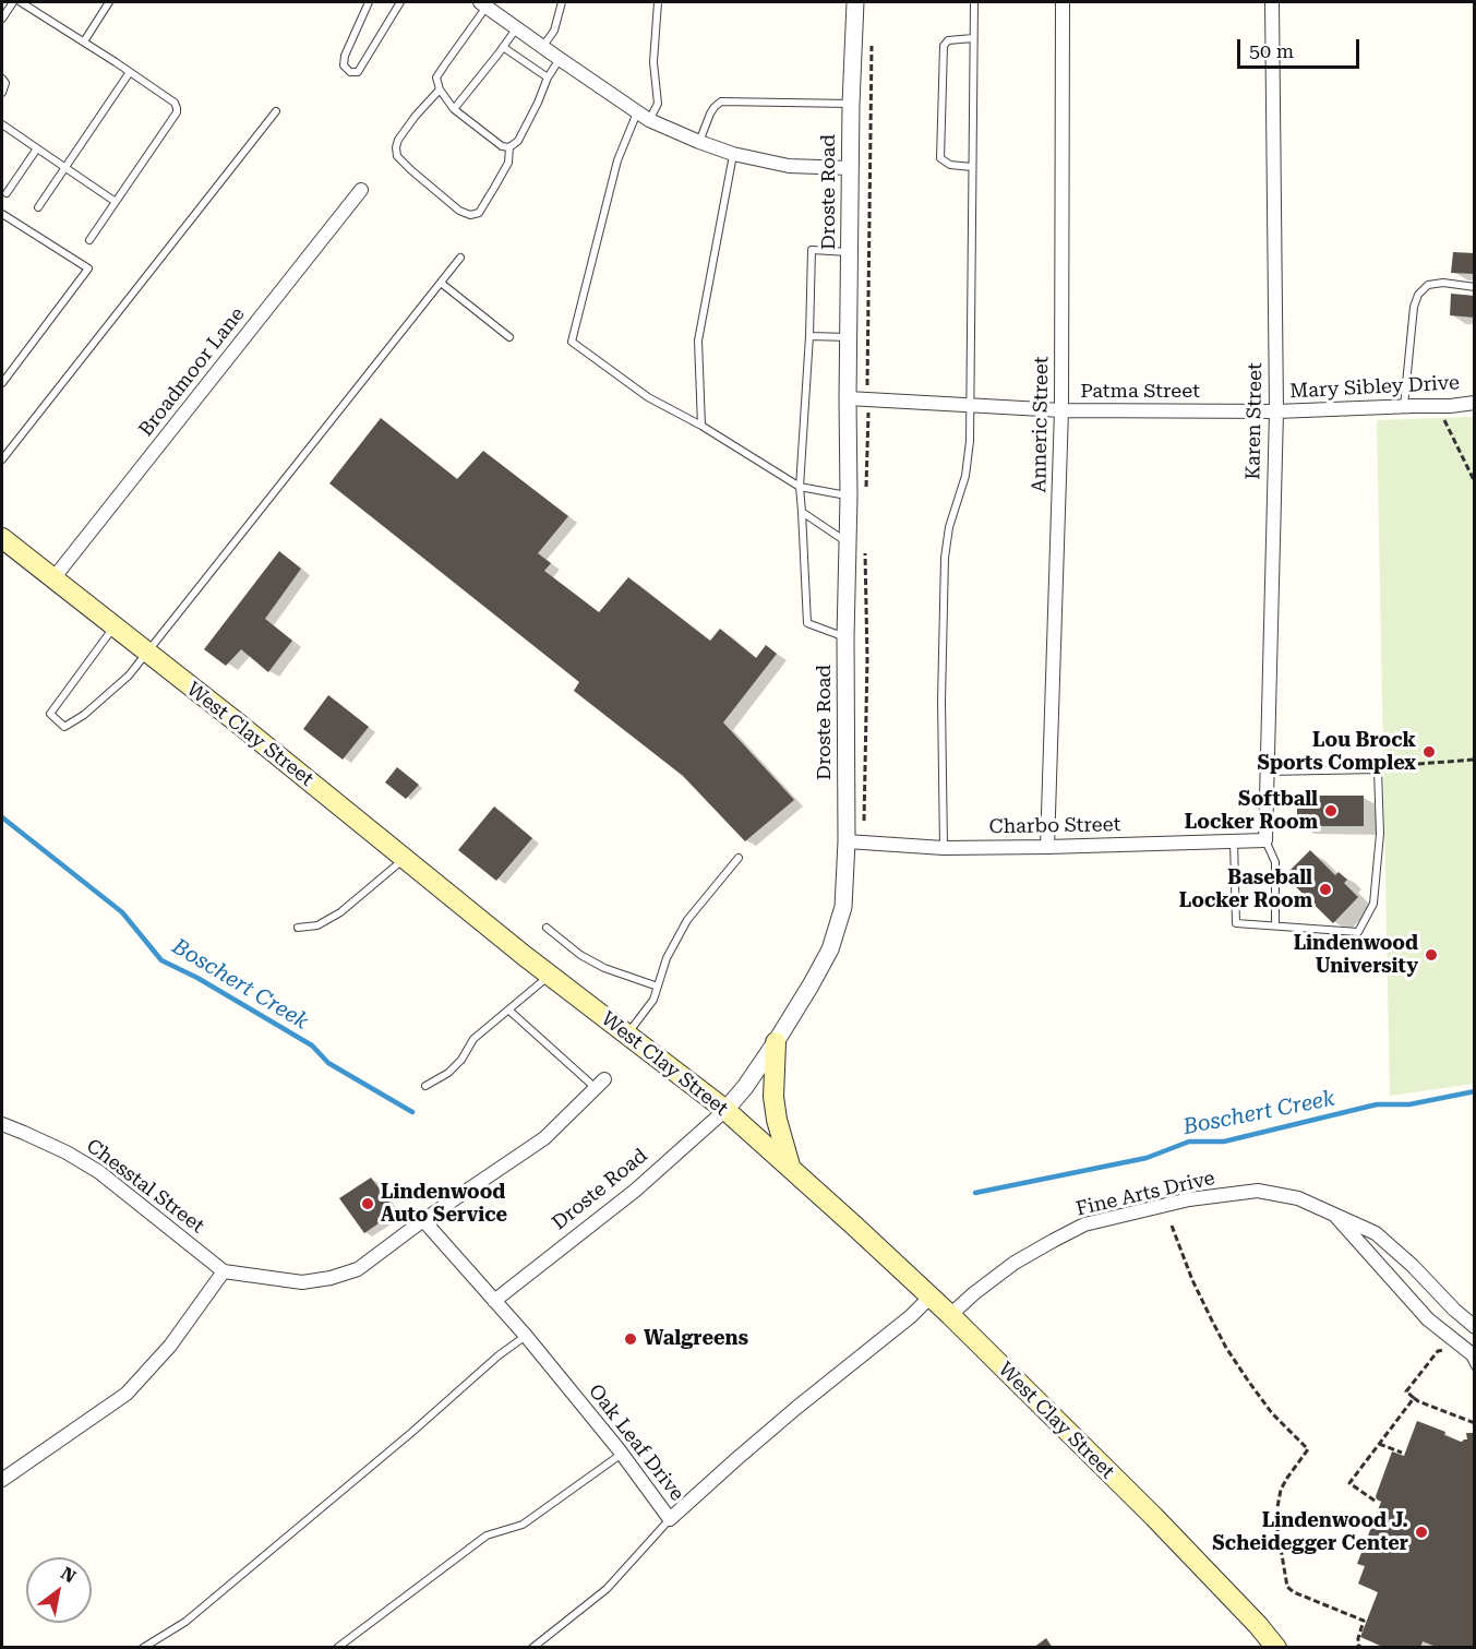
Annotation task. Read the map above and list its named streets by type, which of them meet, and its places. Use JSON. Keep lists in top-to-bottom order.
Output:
{
  "streets": {
    "main road": ["West Clay Street"],
    "street": [
      "Droste Road",
      "Broadmoor Lane",
      "Mary Sibley Drive",
      "Patma Street",
      "Karen Street",
      "Anneric Street",
      "Charbo Street",
      "Chesstal Street",
      "Fine Arts Drive",
      "Oak Leaf Drive"
    ]
  },
  "crossings": [
    ["Droste Road", "Patma Street"],
    ["Droste Road", "West Clay Street"],
    ["Droste Road", "Charbo Street"],
    ["Droste Road", "Oak Leaf Drive"],
    ["Broadmoor Lane", "West Clay Street"],
    ["Mary Sibley Drive", "Patma Street"],
    ["Mary Sibley Drive", "Karen Street"],
    ["Patma Street", "Karen Street"],
    ["Patma Street", "Anneric Street"],
    ["Karen Street", "Charbo Street"],
    ["Anneric Street", "Charbo Street"],
    ["West Clay Street", "Fine Arts Drive"],
    ["West Clay Street", "Oak Leaf Drive"]
  ],
  "water": ["Boschert Creek"],
  "places": [
    "Lou Brock Sports Complex",
    "Softball Locker Room",
    "Baseball Locker Room",
    "Lindenwood University",
    "Lindenwood Auto Service",
    "Walgreens",
    "Lindenwood J. Scheidegger Center"
  ],
  "scale_bar": "50 m",
  "north": "top right"
}
